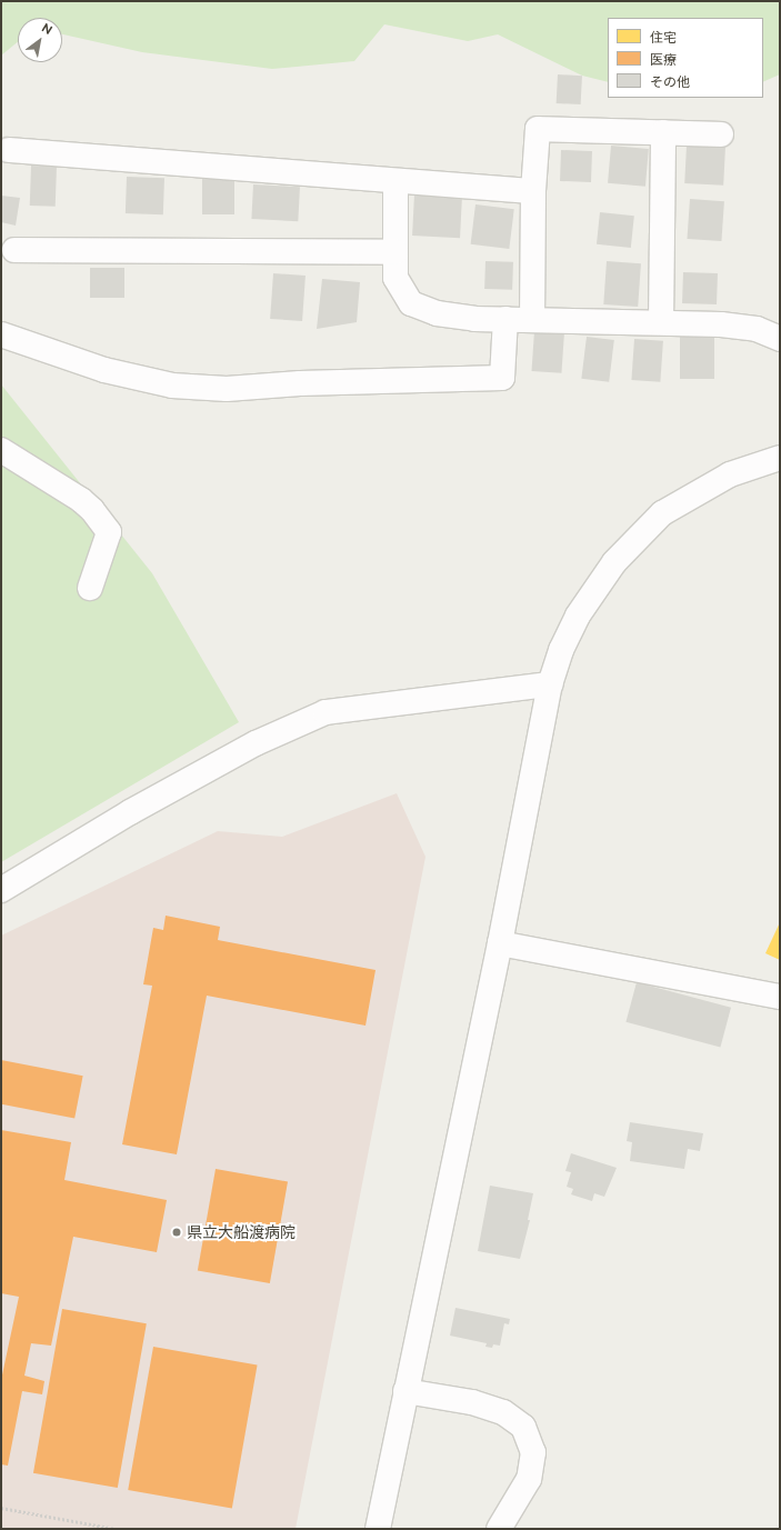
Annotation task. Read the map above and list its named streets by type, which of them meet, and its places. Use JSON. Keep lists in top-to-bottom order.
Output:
{
  "places": ["県立大船渡病院"],
  "legend": ["住宅", "医療", "その他"],
  "north": "top right"
}
